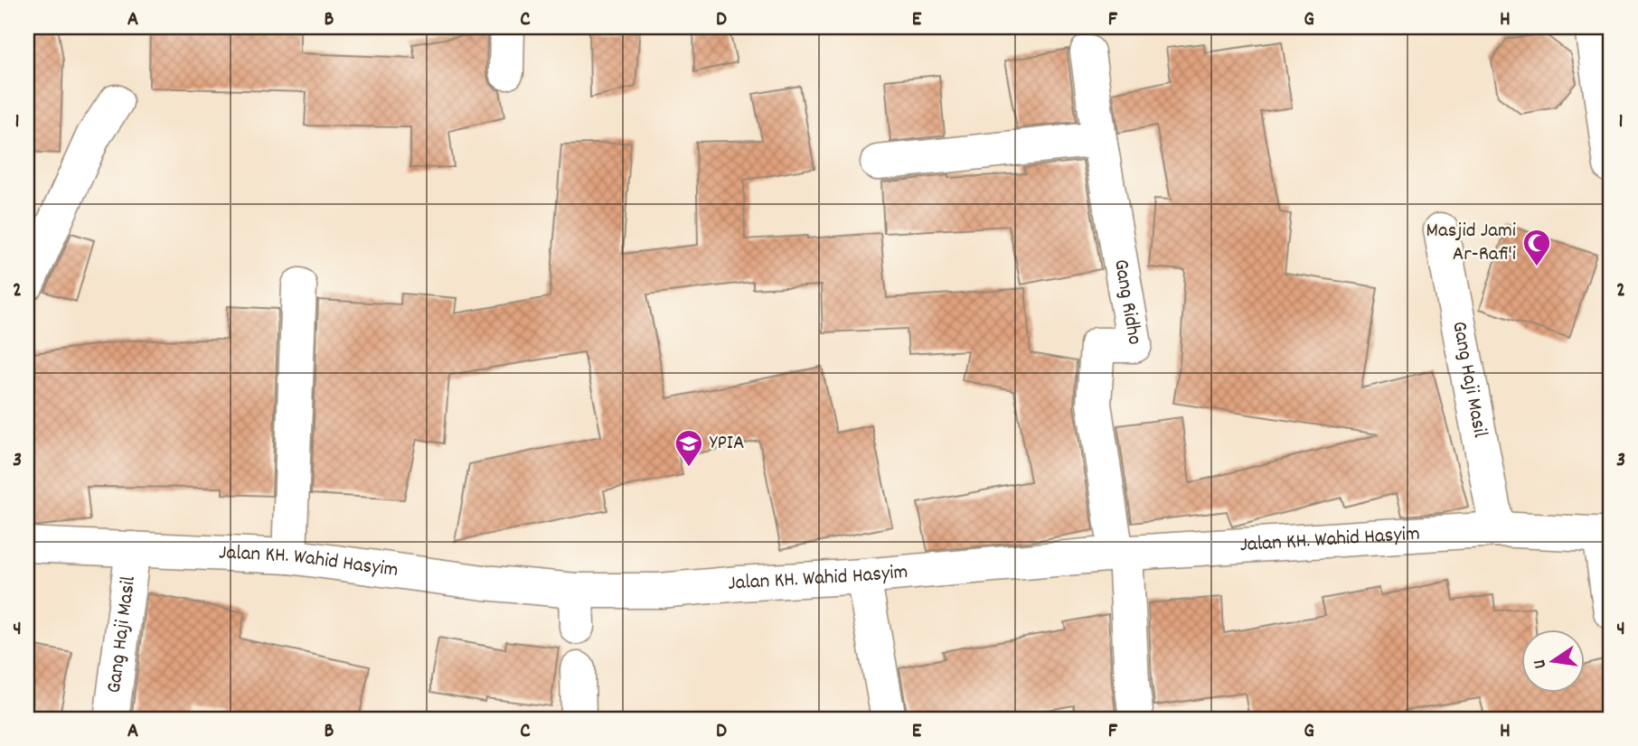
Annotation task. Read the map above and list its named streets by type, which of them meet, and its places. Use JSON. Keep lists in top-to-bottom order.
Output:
{
  "streets": {
    "street": ["Gang Ridho", "Gang Haji Masil", "Jalan KH. Wahid Hasyim"]
  },
  "crossings": [
    ["Gang Ridho", "Jalan KH. Wahid Hasyim"],
    ["Gang Haji Masil", "Jalan KH. Wahid Hasyim"]
  ],
  "places": {
    "mosque": ["Masjid Jami Ar-Rafi'i"],
    "school or university": ["YPIA"]
  },
  "north": "left",
  "grid": {
    "columns": [
      "A",
      "B",
      "C",
      "D",
      "E",
      "F",
      "G",
      "H"
    ],
    "rows": [
      "1",
      "2",
      "3",
      "4"
    ]
  }
}
